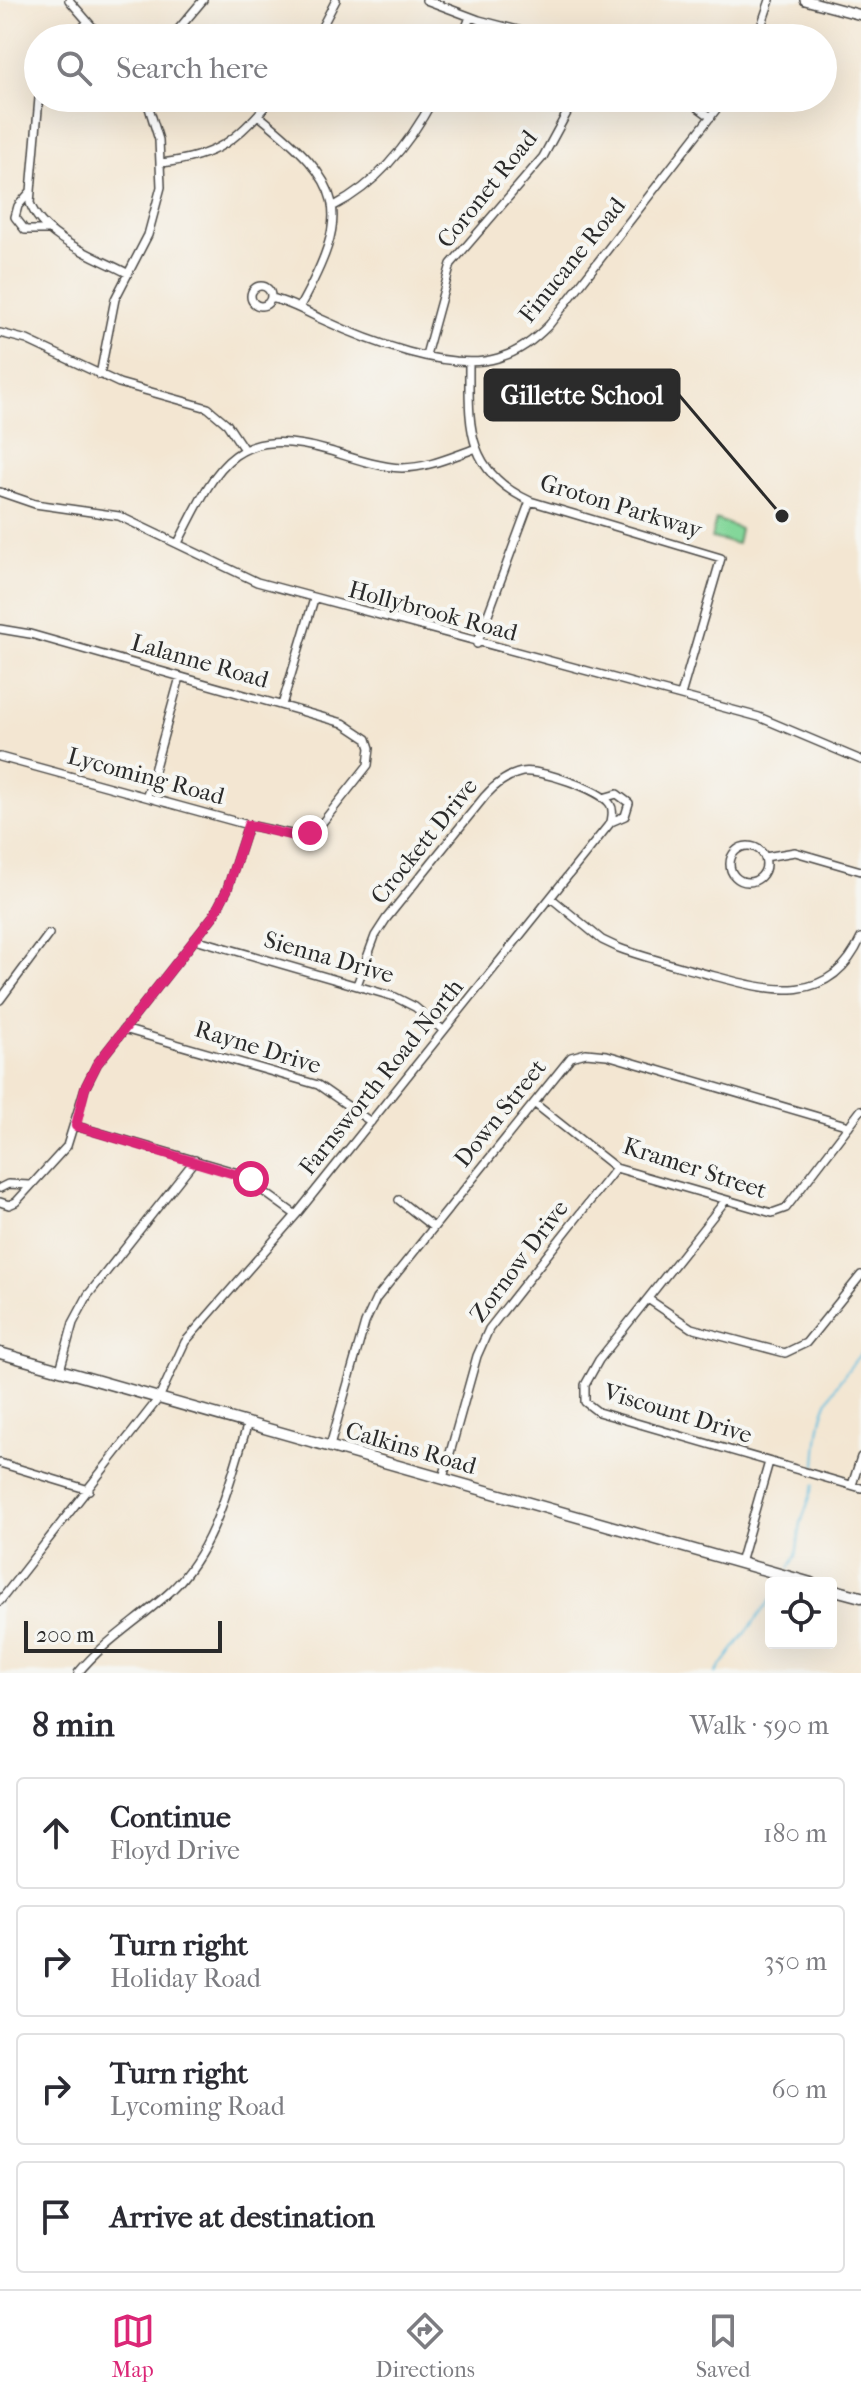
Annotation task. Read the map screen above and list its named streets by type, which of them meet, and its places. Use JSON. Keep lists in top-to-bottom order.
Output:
{
  "streets": {
    "main road": ["Calkins Road"],
    "street": [
      "Coronet Road",
      "Finucane Road",
      "Groton Parkway",
      "Hollybrook Road",
      "Lalanne Road",
      "Lycoming Road",
      "Crockett Drive",
      "Sienna Drive",
      "Rayne Drive",
      "Farnsworth Road North",
      "Down Street",
      "Kramer Street",
      "Zornow Drive",
      "Viscount Drive"
    ]
  },
  "crossings": [
    ["Coronet Road", "Finucane Road"],
    ["Groton Parkway", "Hollybrook Road"],
    ["Hollybrook Road", "Lalanne Road"],
    ["Lalanne Road", "Lycoming Road"],
    ["Crockett Drive", "Sienna Drive"],
    ["Crockett Drive", "Farnsworth Road North"],
    ["Sienna Drive", "Farnsworth Road North"],
    ["Rayne Drive", "Farnsworth Road North"],
    ["Farnsworth Road North", "Calkins Road"],
    ["Down Street", "Kramer Street"],
    ["Down Street", "Calkins Road"],
    ["Kramer Street", "Zornow Drive"],
    ["Kramer Street", "Viscount Drive"],
    ["Zornow Drive", "Calkins Road"]
  ],
  "places": ["Gillette School"],
  "scale_bar": "200 m",
  "page": {
    "search": "Search here",
    "scale": "200 m",
    "heading": ["8 min", "Walk · 590 m"],
    "list": [
      ["Continue", "Floyd Drive", "180 m"],
      ["Turn right", "Holiday Road", "350 m"],
      ["Turn right", "Lycoming Road", "60 m"],
      "Arrive at destination"
    ],
    "nav": ["Map", "Directions", "Saved"]
  }
}
